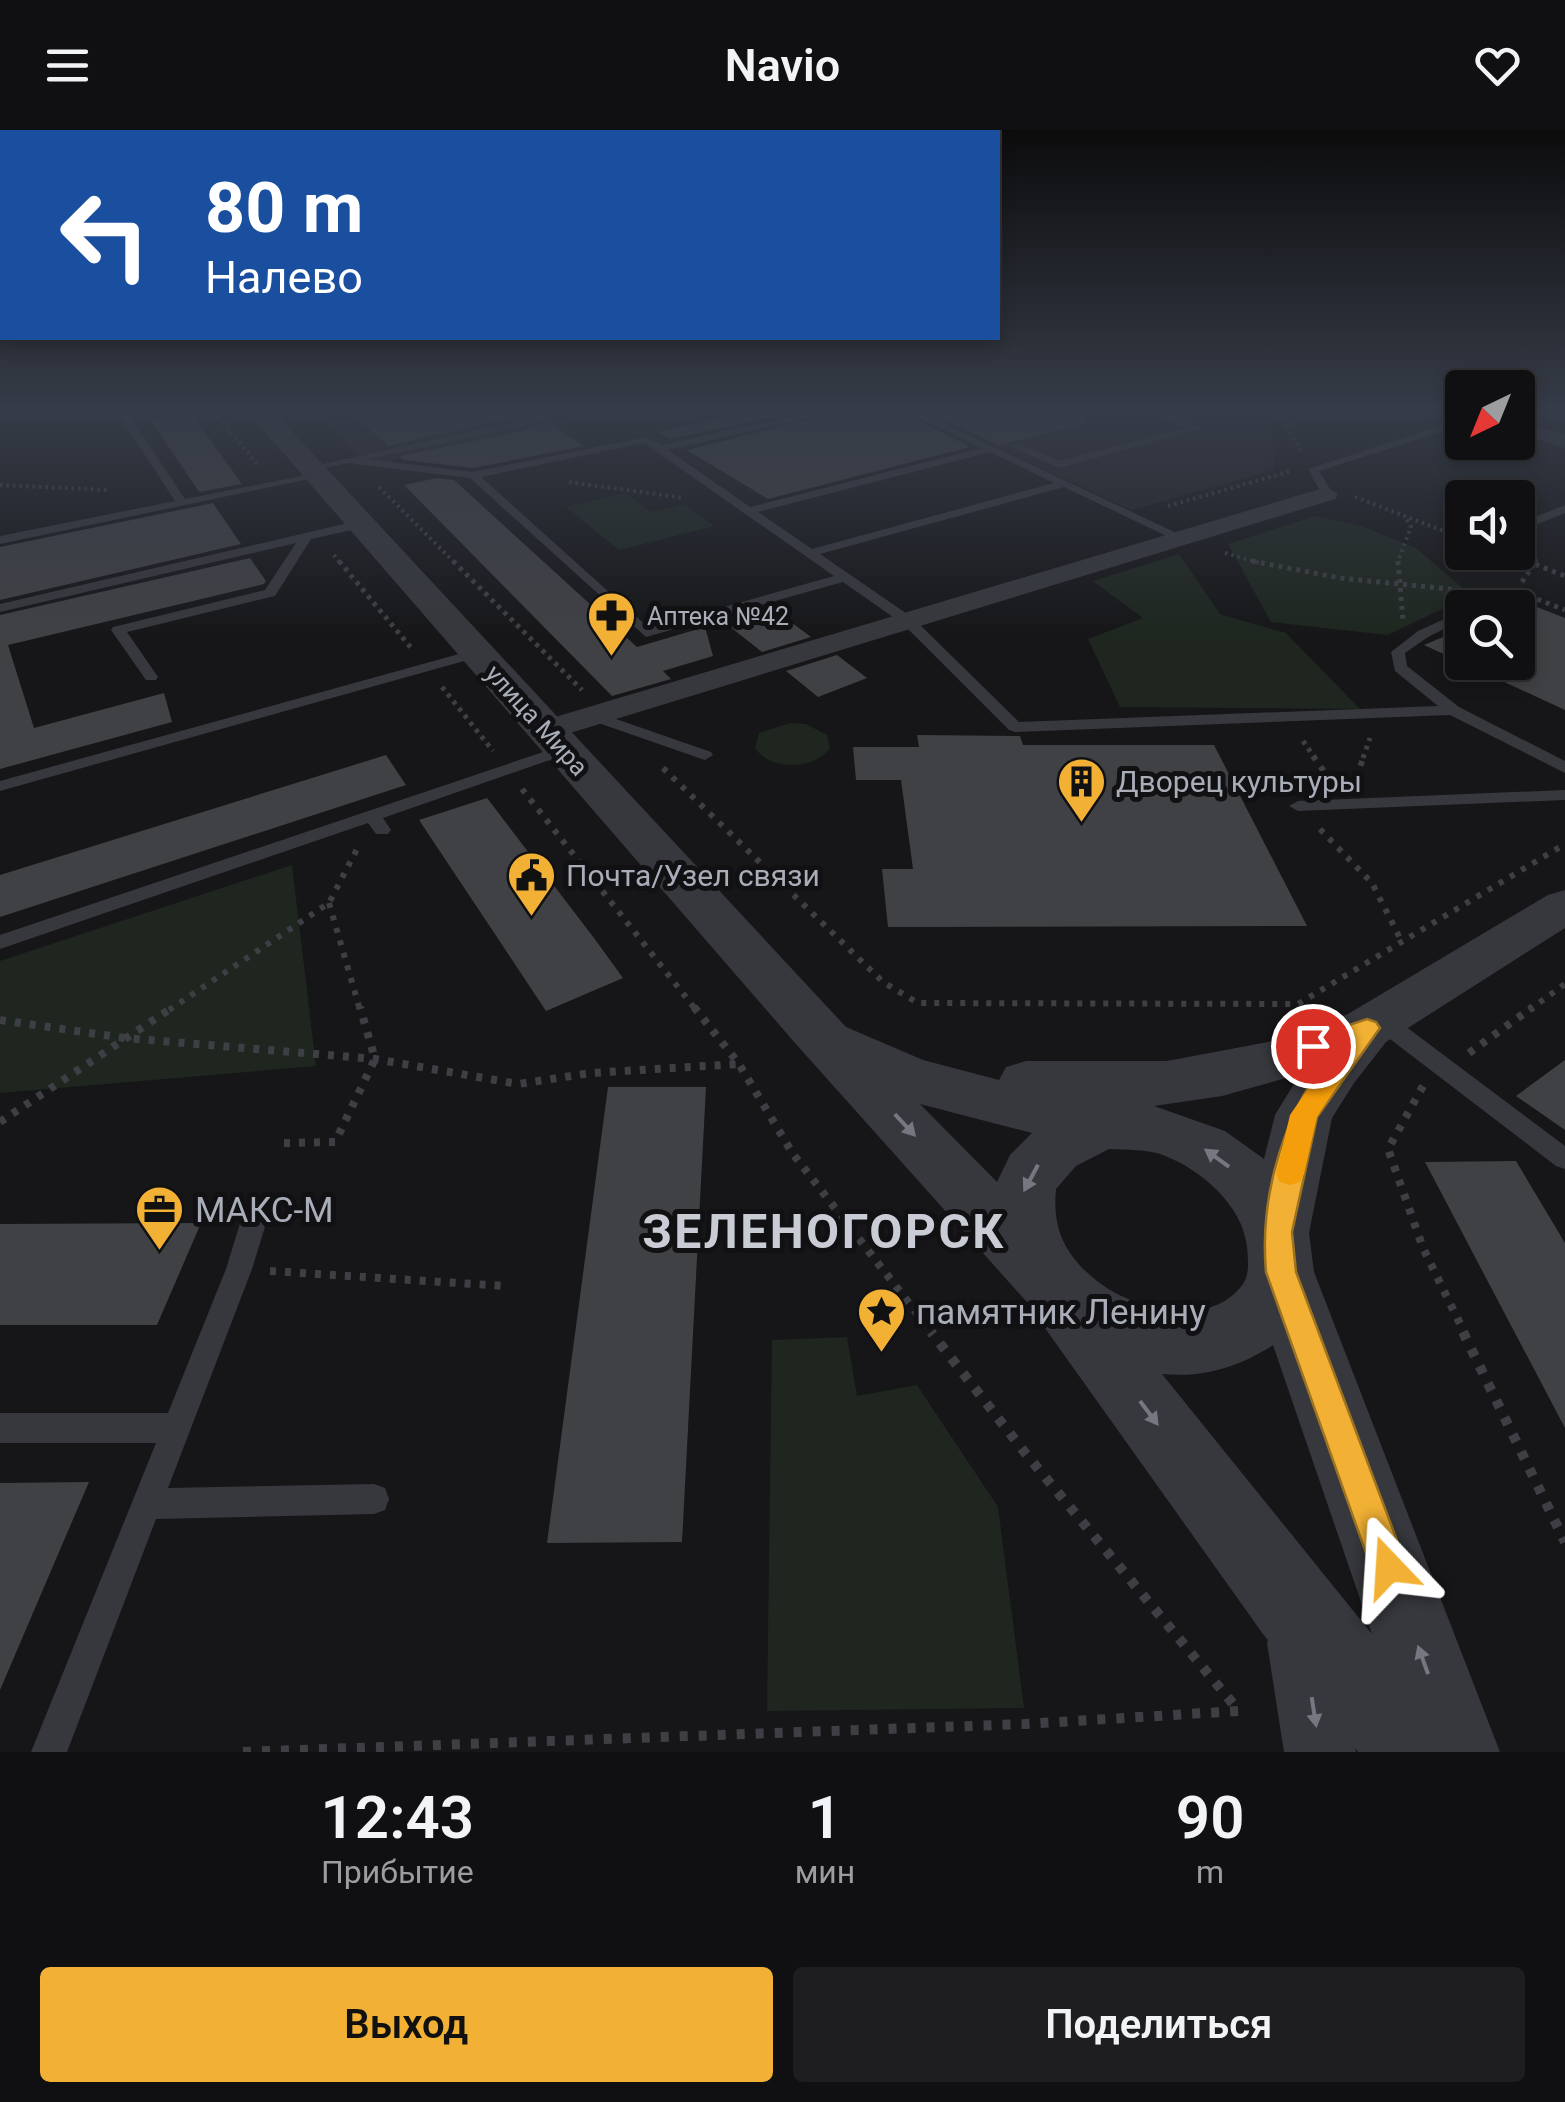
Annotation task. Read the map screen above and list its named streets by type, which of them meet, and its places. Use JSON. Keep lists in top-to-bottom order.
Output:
{
  "streets": {
    "street": ["улица Мира"]
  },
  "districts": ["ЗЕЛЕНОГОРСК"],
  "places": {
    "pharmacy": ["Аптека №42"],
    "building": ["Дворец культуры"],
    "public building": ["Почта/Узел связи"],
    "office": ["МАКС-М"],
    "place": ["памятник Ленину"]
  },
  "north": "bottom left",
  "page": {
    "header": "Navio",
    "turn": ["80 m", "Налево"],
    "eta": [
      "12:43",
      "Прибытие",
      "1",
      "мин",
      "90",
      "m"
    ],
    "buttons": ["Выход", "Поделиться"]
  }
}
